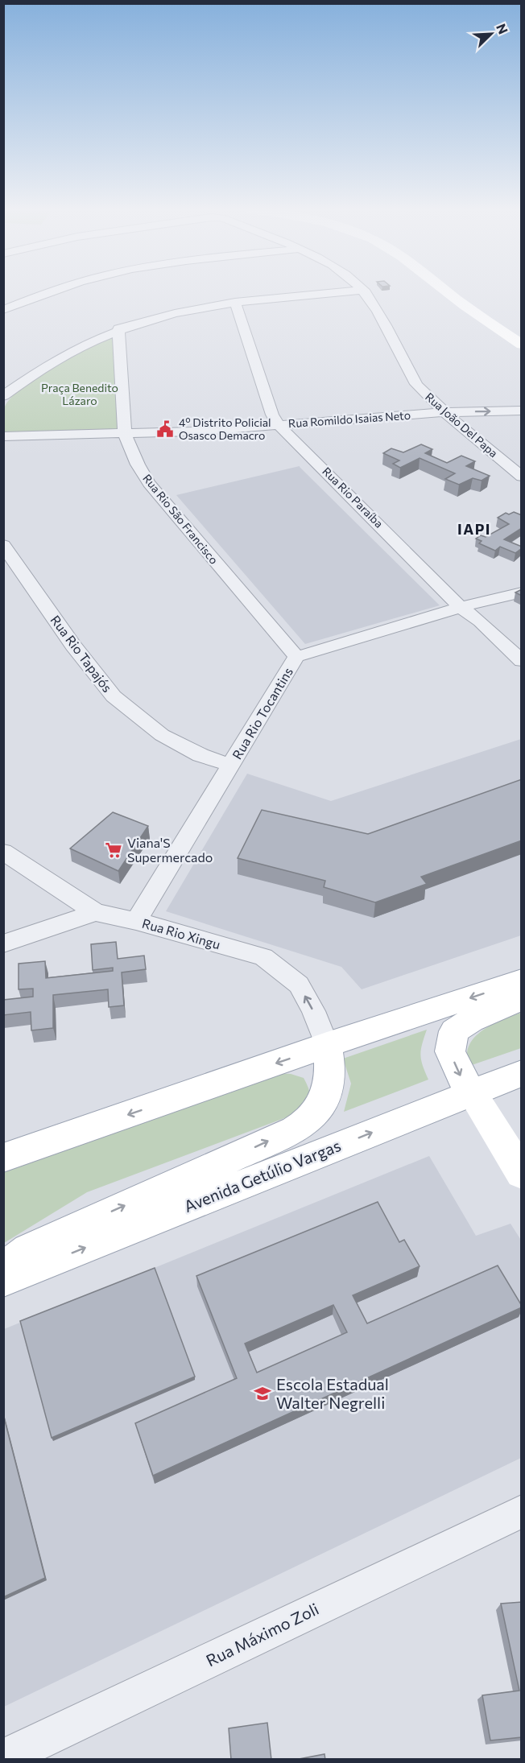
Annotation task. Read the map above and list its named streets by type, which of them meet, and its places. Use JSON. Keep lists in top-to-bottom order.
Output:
{
  "streets": {
    "main road": ["Avenida Getúlio Vargas"],
    "street": [
      "Rua Romildo Isaias Neto",
      "Rua João Del Papa",
      "Rua Rio Paraíba",
      "Rua Rio São Francisco",
      "Rua Rio Tapajós",
      "Rua Rio Tocantins",
      "Rua Rio Xingu",
      "Rua Máximo Zoli"
    ]
  },
  "crossings": [
    ["Rua Romildo Isaias Neto", "Rua João Del Papa"],
    ["Rua Romildo Isaias Neto", "Rua Rio Paraíba"],
    ["Rua Romildo Isaias Neto", "Rua Rio São Francisco"],
    ["Rua Rio Paraíba", "Rua Rio Tocantins"],
    ["Rua Rio São Francisco", "Rua Rio Tocantins"],
    ["Rua Rio Tapajós", "Rua Rio Tocantins"],
    ["Rua Rio Tocantins", "Rua Rio Xingu"]
  ],
  "one_way": ["Rua Rio Xingu"],
  "districts": ["IAPI"],
  "parks": ["Praça Benedito Lázaro"],
  "places": {
    "public building": ["4º Distrito Policial Osasco Demacro"],
    "supermarket": ["Viana'S Supermercado"],
    "school or university": ["Escola Estadual Walter Negrelli"]
  },
  "north": "top right"
}
